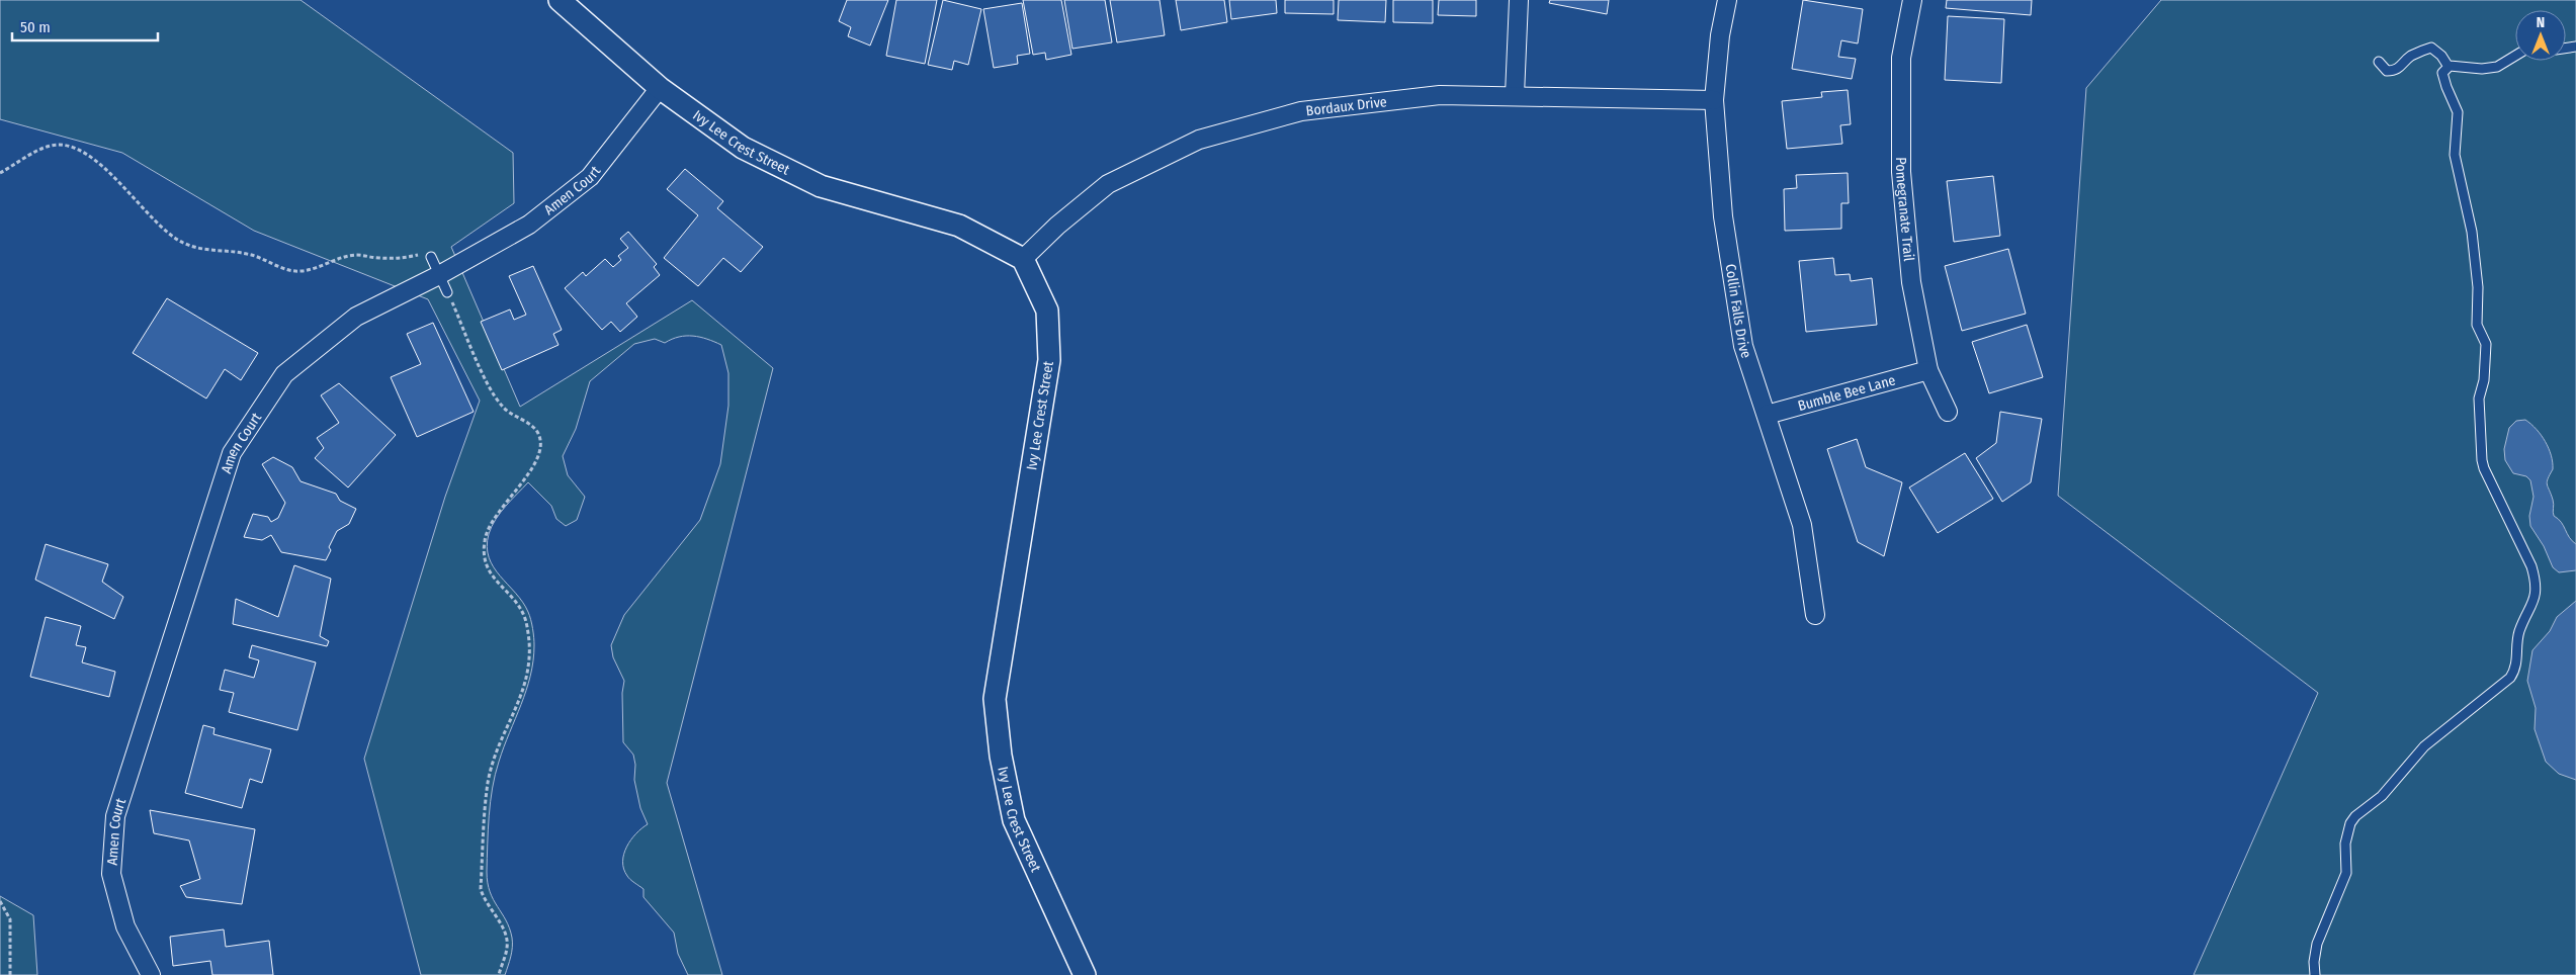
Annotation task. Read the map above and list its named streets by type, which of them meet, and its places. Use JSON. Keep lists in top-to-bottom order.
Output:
{
  "streets": {
    "street": [
      "Bordaux Drive",
      "Ivy Lee Crest Street",
      "Amen Court",
      "Pomegranate Trail",
      "Collin Falls Drive",
      "Bumble Bee Lane"
    ]
  },
  "crossings": [
    ["Bordaux Drive", "Ivy Lee Crest Street"],
    ["Bordaux Drive", "Collin Falls Drive"],
    ["Ivy Lee Crest Street", "Amen Court"],
    ["Pomegranate Trail", "Bumble Bee Lane"],
    ["Collin Falls Drive", "Bumble Bee Lane"]
  ],
  "scale_bar": "50 m",
  "north": "top"
}
